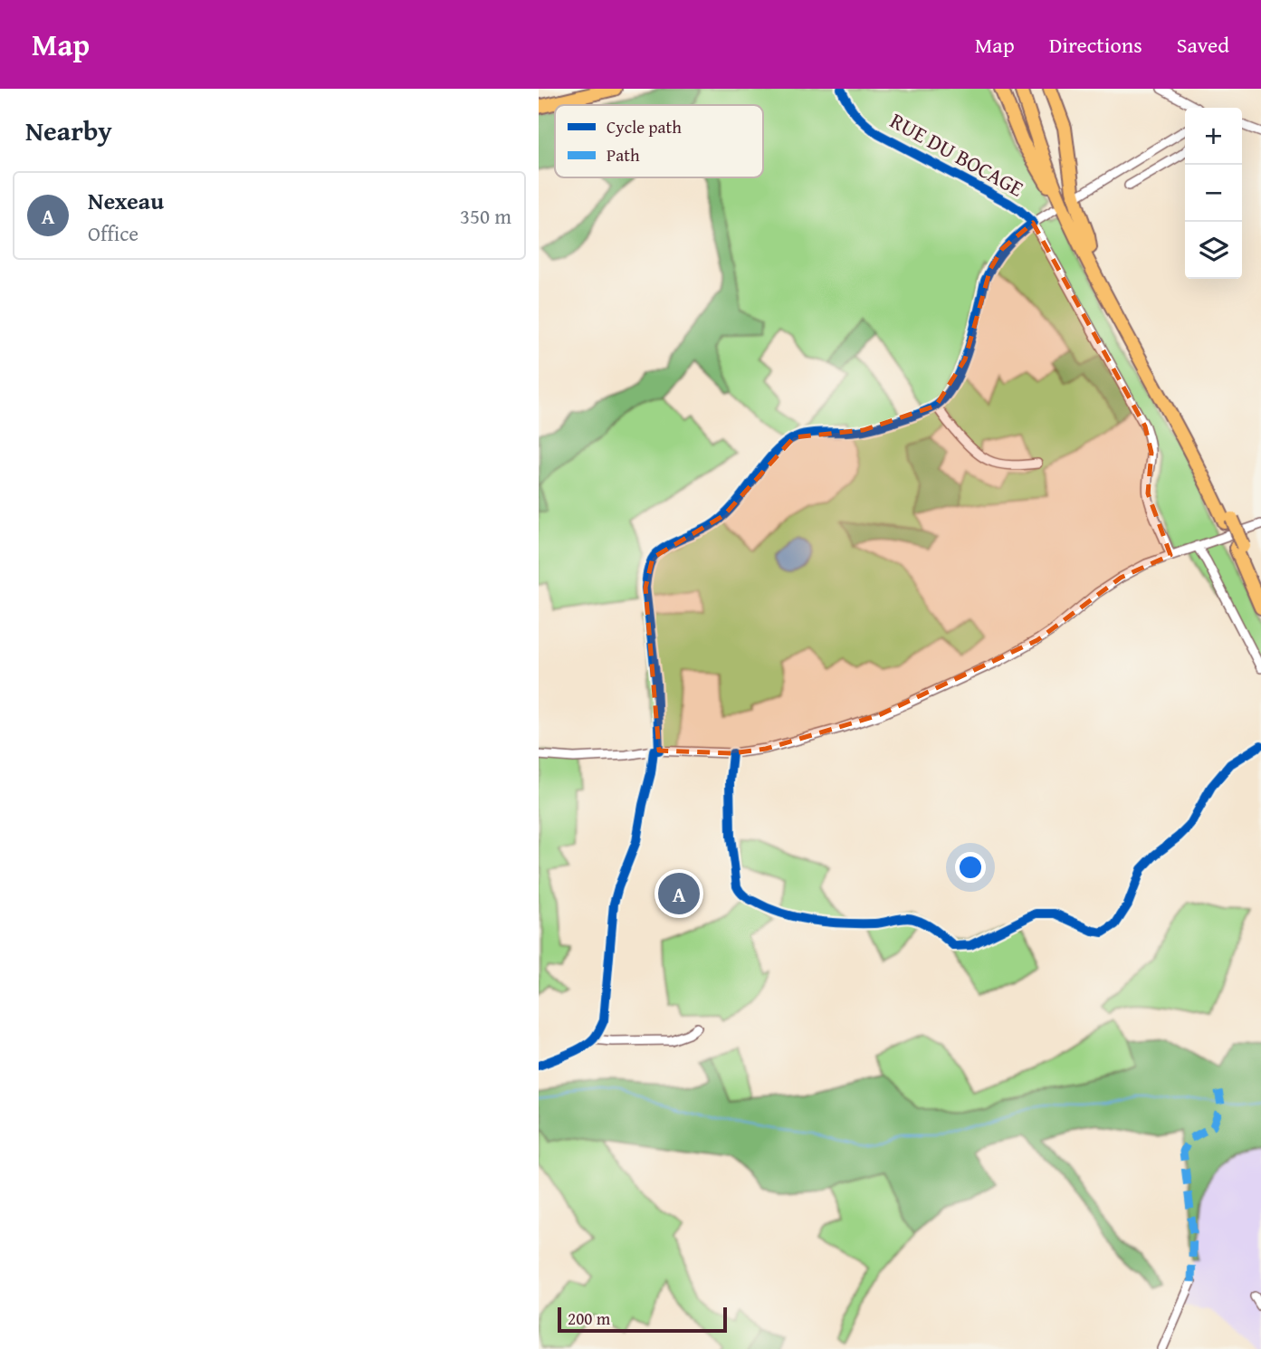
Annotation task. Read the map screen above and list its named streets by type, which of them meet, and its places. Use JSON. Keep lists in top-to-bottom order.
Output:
{
  "streets": {
    "street": ["RUE DU BOCAGE"]
  },
  "legend": ["Cycle path", "Path"],
  "scale_bar": "200 m",
  "page": {
    "header": "Map",
    "nav": ["Map", "Directions", "Saved"],
    "heading": "Nearby",
    "map_buttons": ["+", "−"],
    "list": [
      {
        "mark": "A",
        "name": "Nexeau",
        "note": "Office",
        "value": "350 m"
      }
    ],
    "pins": "A",
    "scale": "200 m"
  }
}
